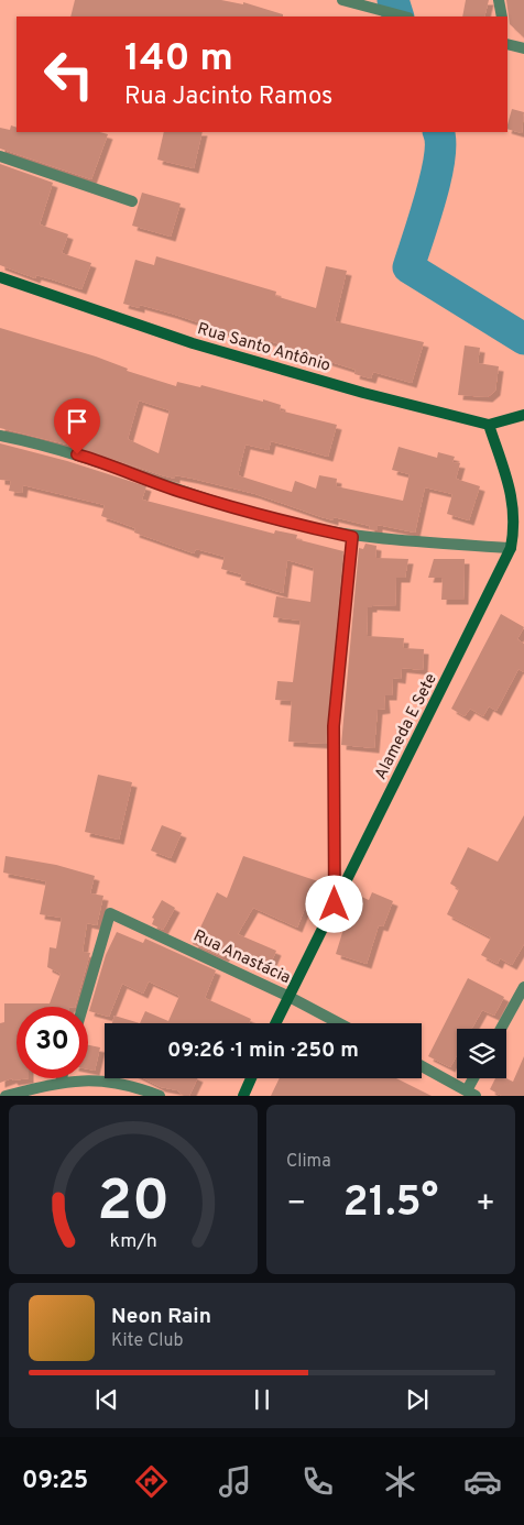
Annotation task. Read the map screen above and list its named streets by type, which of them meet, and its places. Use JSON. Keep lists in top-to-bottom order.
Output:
{
  "streets": {
    "street": ["Rua Santo Antônio", "Alameda E Sete", "Rua Anastácia"]
  },
  "crossings": [
    ["Rua Santo Antônio", "Alameda E Sete"],
    ["Alameda E Sete", "Rua Anastácia"]
  ],
  "page": {
    "turn": ["140 m", "Rua Jacinto Ramos"],
    "limit": "30",
    "trip": "09:26 · 1 min · 250 m",
    "tile": "Clima",
    "heat": ["−", "21.5°", "+"],
    "song": ["Neon Rain", "Kite Club"],
    "tabs": "09:25",
    "gauge": ["20", "km/h"]
  }
}
